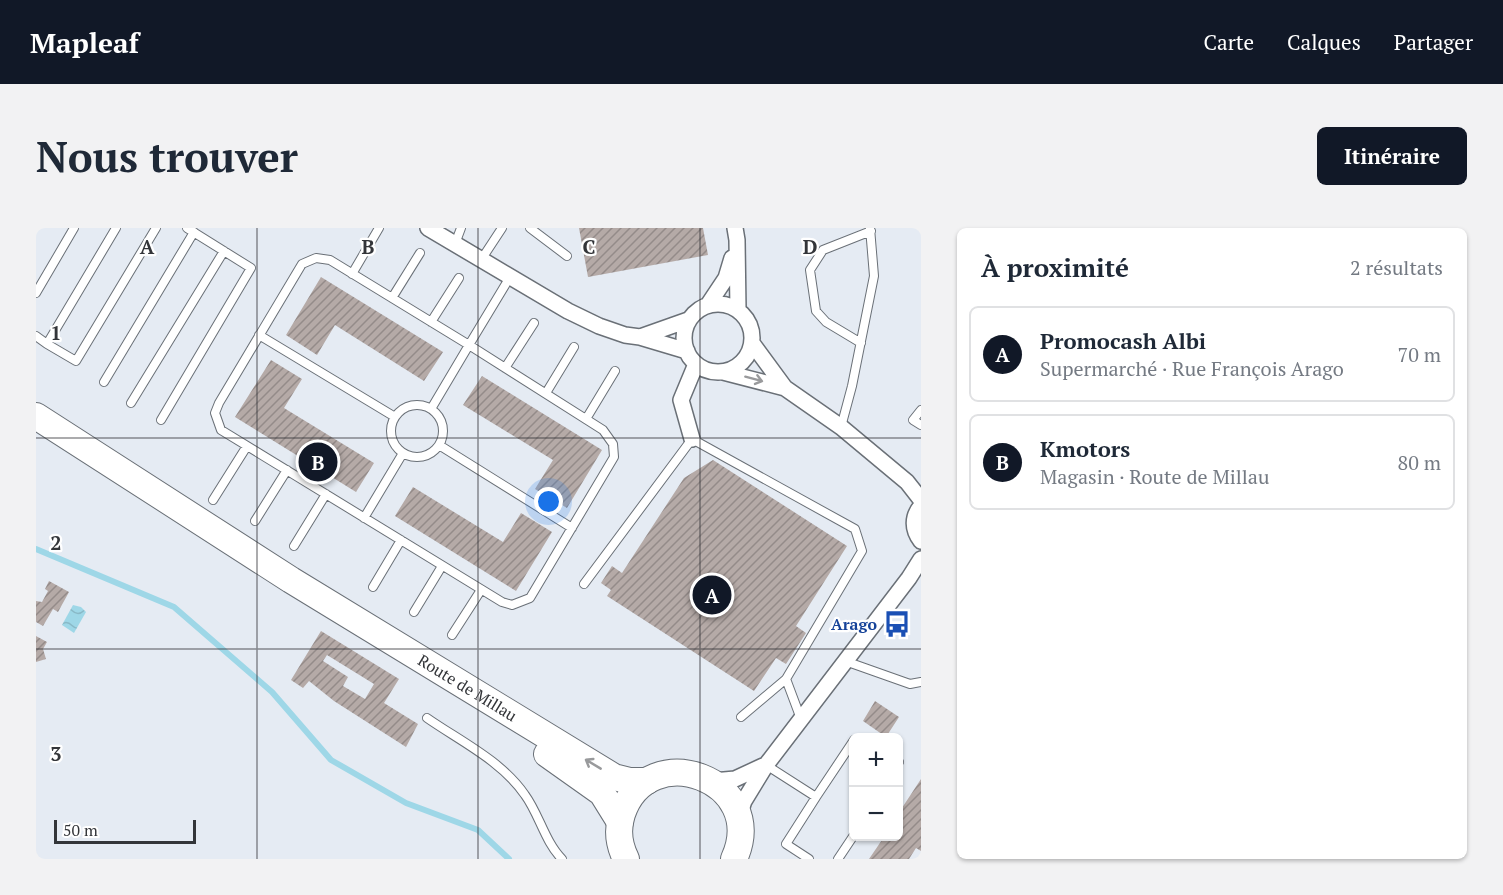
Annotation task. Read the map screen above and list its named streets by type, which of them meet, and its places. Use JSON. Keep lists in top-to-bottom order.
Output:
{
  "streets": {
    "main road": ["Route de Millau"]
  },
  "places": {
    "bus stop": ["Arago"]
  },
  "scale_bar": "50 m",
  "page": {
    "header": "Mapleaf",
    "nav": ["Carte", "Calques", "Partager"],
    "buttons": "Itinéraire",
    "title": "Nous trouver",
    "heading": ["À proximité", "2 résultats"],
    "list": [
      {
        "mark": "A",
        "name": "Promocash Albi",
        "note": "Supermarché · Rue François Arago",
        "value": "70 m"
      },
      {
        "mark": "B",
        "name": "Kmotors",
        "note": "Magasin · Route de Millau",
        "value": "80 m"
      }
    ],
    "pins": ["B", "A"],
    "map_buttons": ["+", "−"],
    "scale": "50 m"
  },
  "grid": {
    "columns": [
      "A",
      "B",
      "C",
      "D"
    ],
    "rows": ["1", "2", "3"]
  }
}
